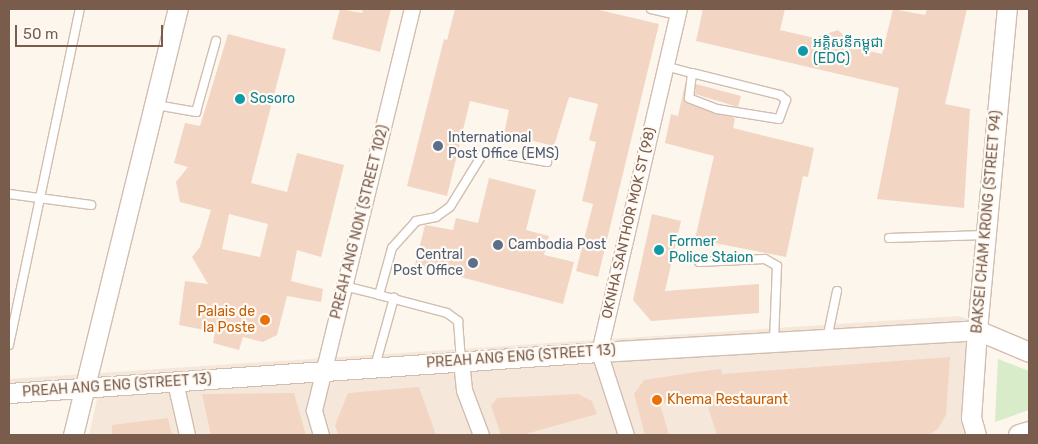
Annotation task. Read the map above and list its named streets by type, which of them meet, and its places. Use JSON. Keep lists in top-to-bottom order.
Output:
{
  "streets": {
    "street": [
      "PREAH ANG NON (STREET 102)",
      "BAKSEI CHAM KRONG (STREET 94)",
      "OKNHA SANTHOR MOK ST (98)",
      "PREAH ANG ENG (STREET 13)"
    ]
  },
  "crossings": [
    ["PREAH ANG NON (STREET 102)", "PREAH ANG ENG (STREET 13)"],
    ["BAKSEI CHAM KRONG (STREET 94)", "PREAH ANG ENG (STREET 13)"],
    ["OKNHA SANTHOR MOK ST (98)", "PREAH ANG ENG (STREET 13)"]
  ],
  "places": [
    "អគ្គិសនីកម្ពុជា (EDC)",
    "Sosoro",
    "International Post Office (EMS)",
    "Cambodia Post",
    "Former Police Staion",
    "Central Post Office",
    "Palais de la Poste",
    "Khema Restaurant"
  ],
  "scale_bar": "50 m"
}
